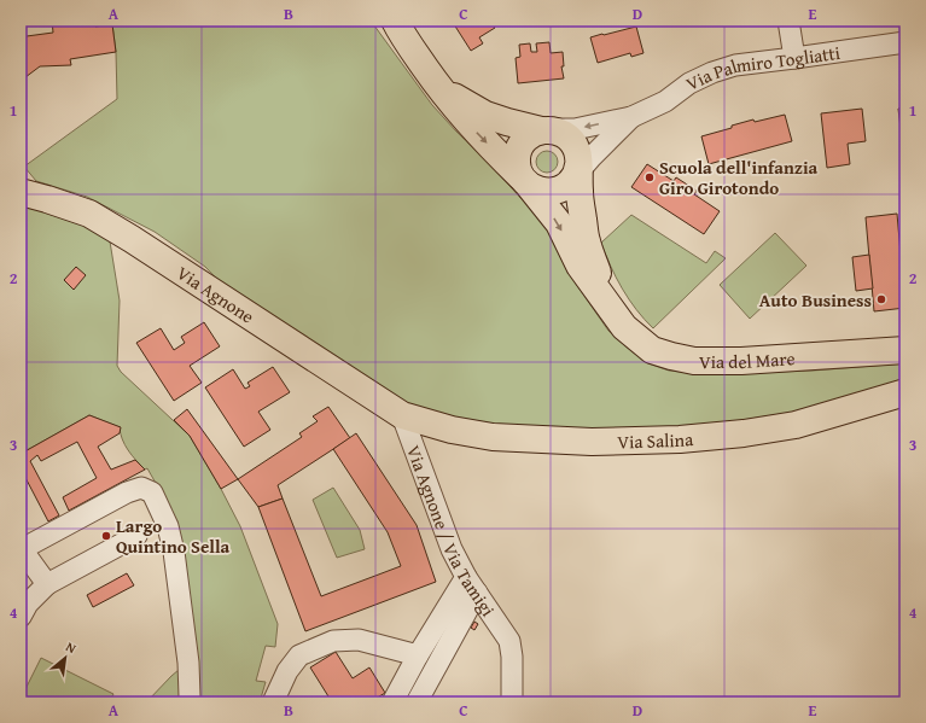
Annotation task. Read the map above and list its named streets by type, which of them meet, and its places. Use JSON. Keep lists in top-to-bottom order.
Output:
{
  "streets": {
    "main road": ["Via Agnone", "Via del Mare", "Via Salina"],
    "street": ["Via Palmiro Togliatti", "Via Agnone / Via Tamigi"]
  },
  "crossings": [
    ["Via Agnone", "Via Salina"],
    ["Via Agnone", "Via Agnone / Via Tamigi"],
    ["Via Salina", "Via Agnone / Via Tamigi"]
  ],
  "places": ["Scuola dell'infanzia Giro Girotondo", "Auto Business", "Largo Quintino Sella"],
  "north": "top right",
  "grid": {
    "columns": [
      "A",
      "B",
      "C",
      "D",
      "E"
    ],
    "rows": [
      "1",
      "2",
      "3",
      "4"
    ]
  }
}
